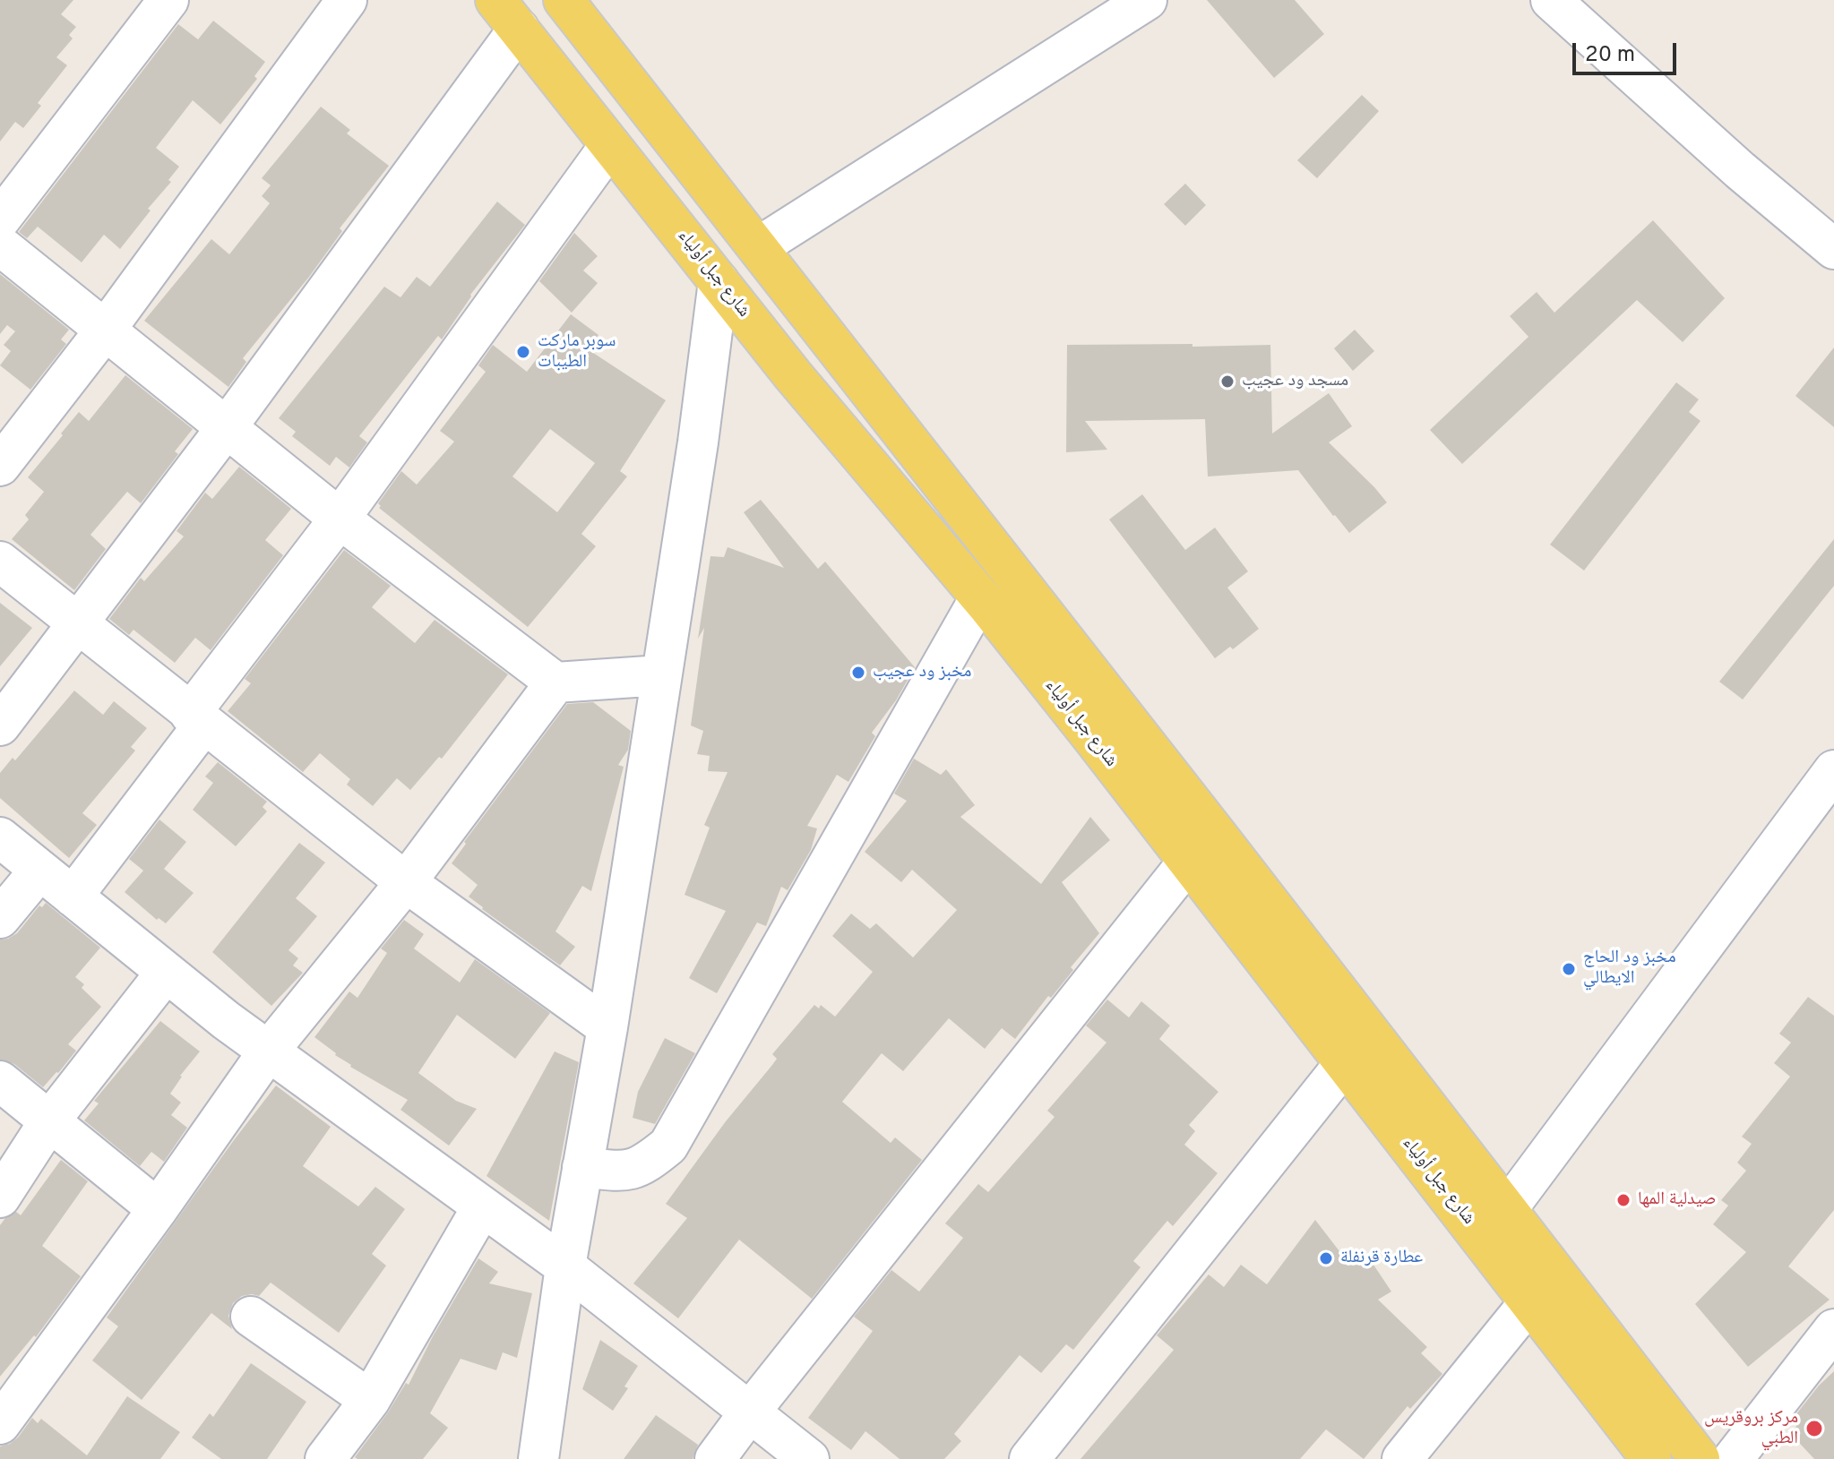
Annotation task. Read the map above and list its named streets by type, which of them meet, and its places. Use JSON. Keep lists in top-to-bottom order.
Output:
{
  "streets": {
    "main road": ["شارع جبل أولياء"]
  },
  "places": [
    "سوبر ماركت الطيبات",
    "مسجد ود عجيب",
    "مخبز ود عجيب",
    "مخبز ود الحاج الايطالي",
    "صيدلية المها",
    "عطارة قرنفلة",
    "مركز بروقريس الطبي"
  ],
  "scale_bar": "20 m"
}
